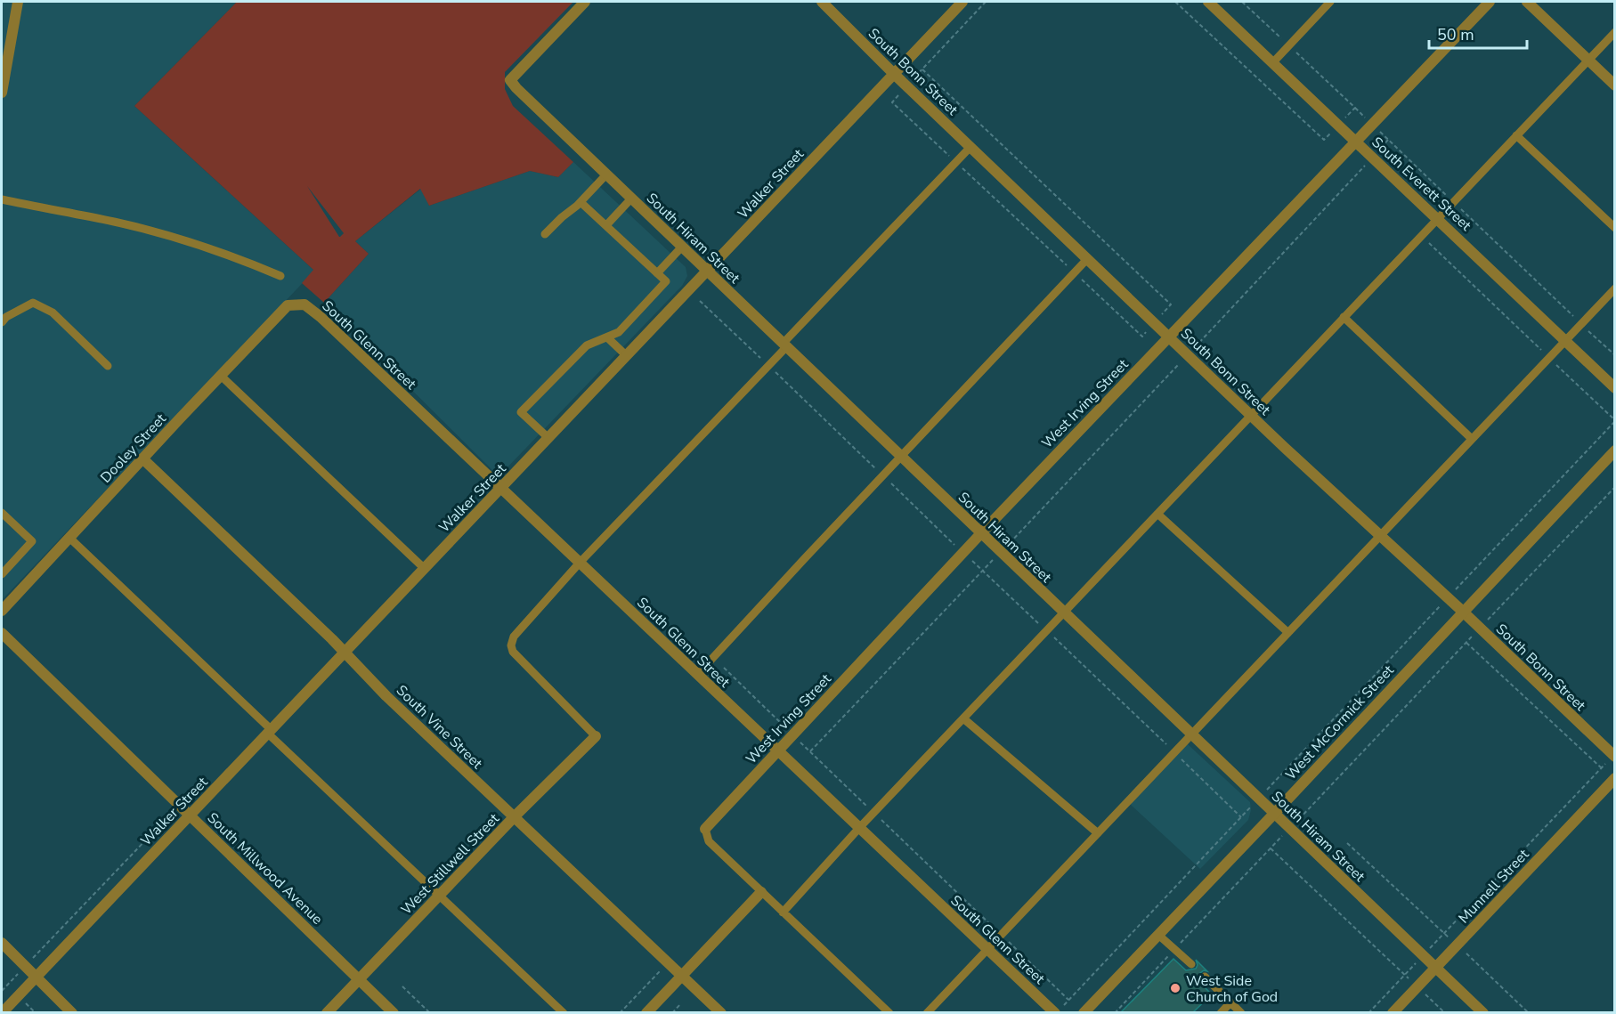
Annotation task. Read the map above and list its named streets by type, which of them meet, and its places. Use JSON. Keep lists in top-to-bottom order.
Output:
{
  "streets": {
    "street": [
      "South Bonn Street",
      "Walker Street",
      "South Everett Street",
      "South Hiram Street",
      "South Glenn Street",
      "West Irving Street",
      "Dooley Street",
      "West McCormick Street",
      "South Vine Street",
      "West Stillwell Street",
      "South Millwood Avenue",
      "Munnell Street"
    ]
  },
  "crossings": [
    ["South Bonn Street", "Walker Street"],
    ["South Bonn Street", "West Irving Street"],
    ["South Bonn Street", "West McCormick Street"],
    ["Walker Street", "South Hiram Street"],
    ["Walker Street", "South Glenn Street"],
    ["Walker Street", "South Vine Street"],
    ["Walker Street", "South Millwood Avenue"],
    ["South Everett Street", "West Irving Street"],
    ["South Hiram Street", "West Irving Street"],
    ["South Hiram Street", "West McCormick Street"],
    ["South Hiram Street", "Munnell Street"],
    ["South Glenn Street", "West Irving Street"],
    ["South Glenn Street", "Dooley Street"],
    ["Dooley Street", "South Vine Street"],
    ["South Vine Street", "West Stillwell Street"],
    ["West Stillwell Street", "South Millwood Avenue"]
  ],
  "places": ["West Side Church of God"],
  "scale_bar": "50 m"
}
